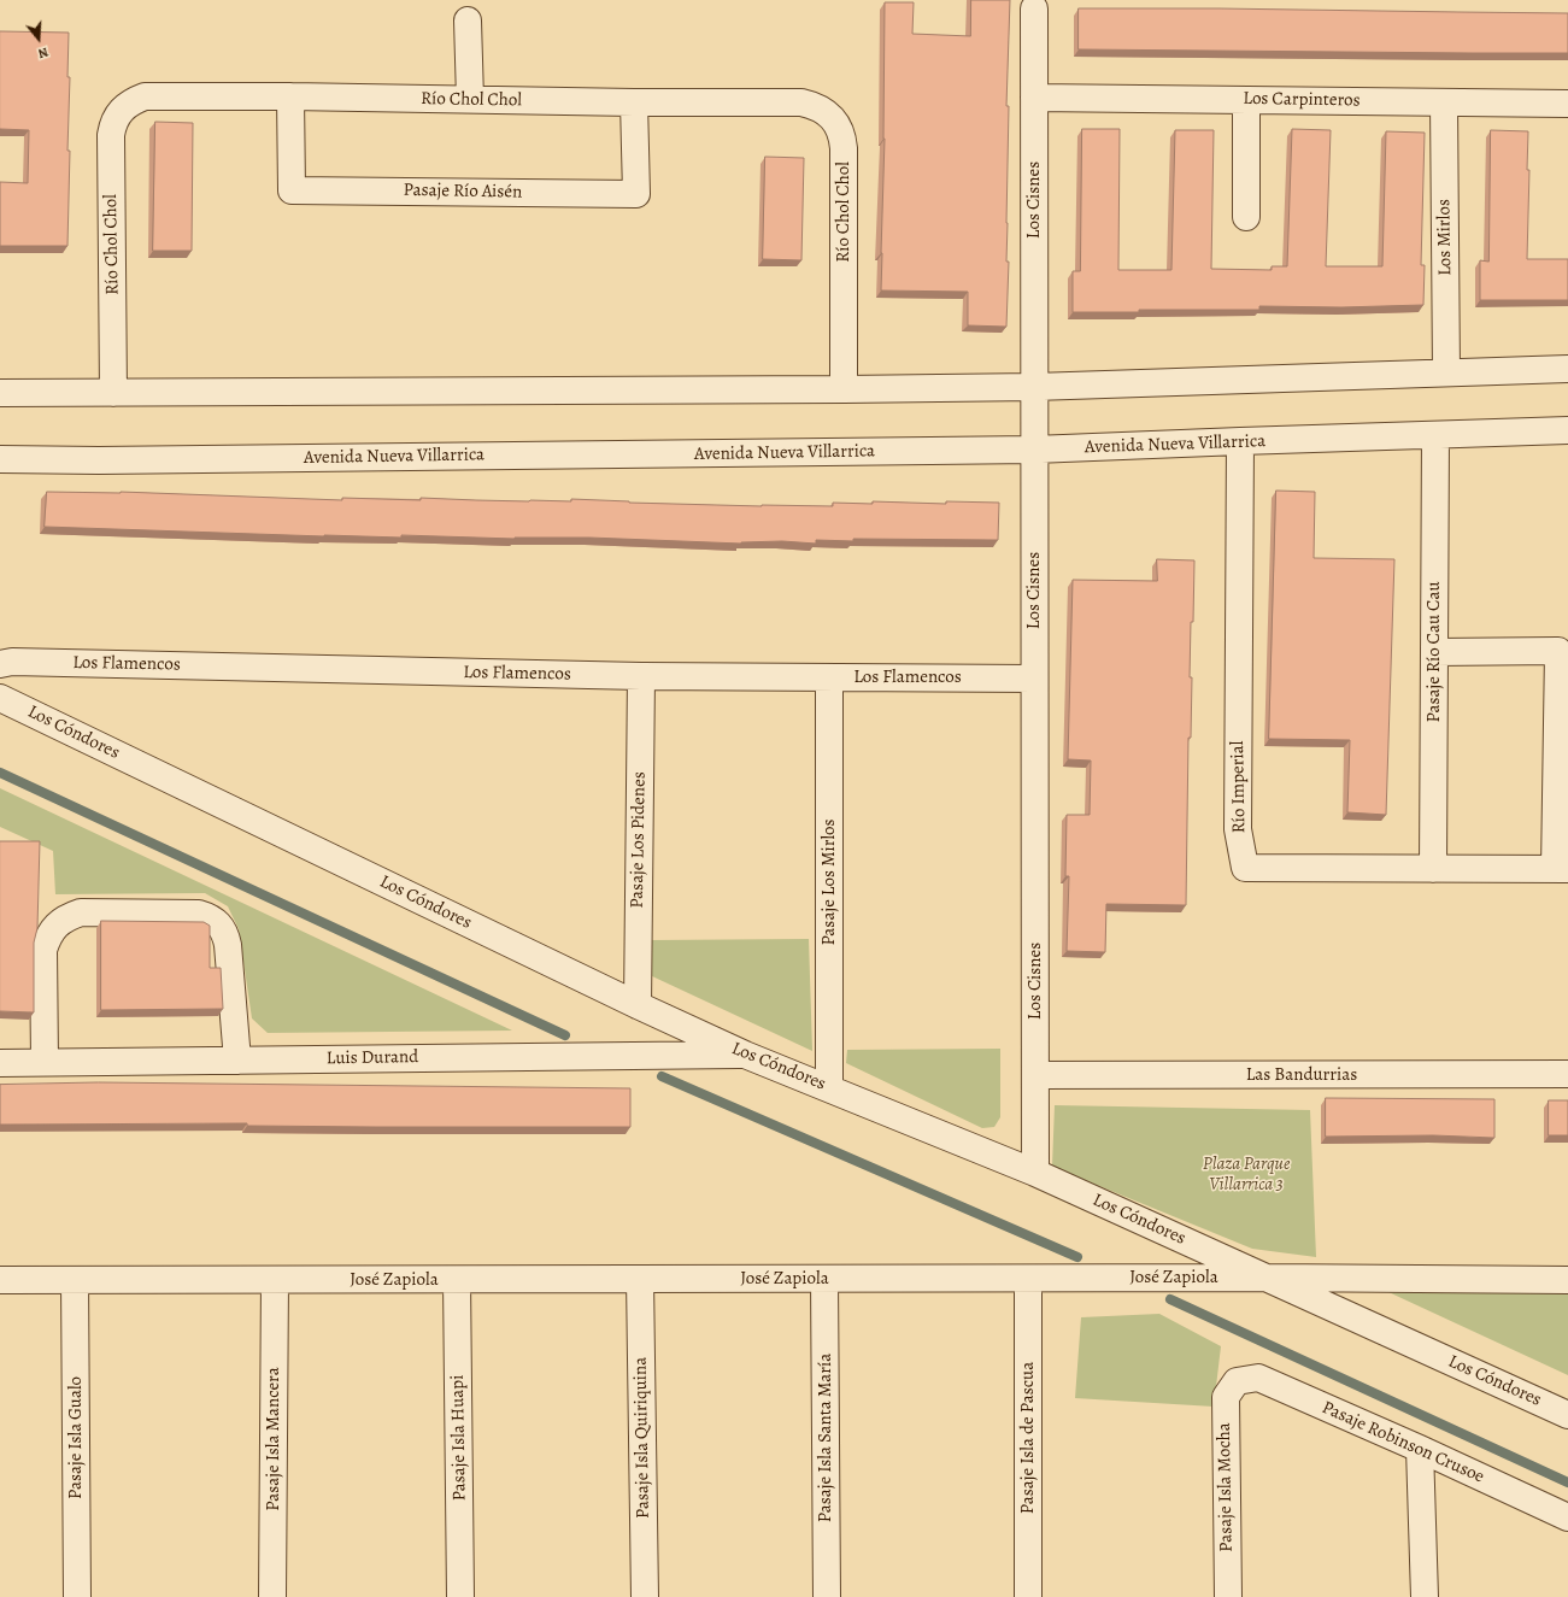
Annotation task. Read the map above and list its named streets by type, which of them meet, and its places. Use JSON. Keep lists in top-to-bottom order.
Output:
{
  "streets": {
    "street": [
      "Río Chol Chol",
      "Los Carpinteros",
      "Pasaje Río Aisén",
      "Los Cisnes",
      "Los Mirlos",
      "Avenida Nueva Villarrica",
      "Pasaje Río Cau Cau",
      "Los Flamencos",
      "Los Cóndores",
      "Río Imperial",
      "Pasaje Los Pidenes",
      "Pasaje Los Mirlos",
      "Luis Durand",
      "Las Bandurrias",
      "José Zapiola",
      "Pasaje Isla Gualo",
      "Pasaje Isla Huapi",
      "Pasaje Isla Quiriquina",
      "Pasaje Isla Santa María",
      "Pasaje Isla de Pascua",
      "Pasaje Isla Mancera",
      "Pasaje Robinson Crusoe",
      "Pasaje Isla Mocha"
    ]
  },
  "crossings": [
    ["Río Chol Chol", "Pasaje Río Aisén"],
    ["Los Carpinteros", "Los Cisnes"],
    ["Los Carpinteros", "Los Mirlos"],
    ["Los Cisnes", "Avenida Nueva Villarrica"],
    ["Los Cisnes", "Los Flamencos"],
    ["Los Cisnes", "Los Cóndores"],
    ["Los Cisnes", "Las Bandurrias"],
    ["Avenida Nueva Villarrica", "Pasaje Río Cau Cau"],
    ["Avenida Nueva Villarrica", "Río Imperial"],
    ["Pasaje Río Cau Cau", "Río Imperial"],
    ["Los Flamencos", "Pasaje Los Pidenes"],
    ["Los Flamencos", "Pasaje Los Mirlos"],
    ["Los Cóndores", "Pasaje Los Pidenes"],
    ["Los Cóndores", "Pasaje Los Mirlos"],
    ["Los Cóndores", "Luis Durand"],
    ["Los Cóndores", "José Zapiola"],
    ["José Zapiola", "Pasaje Isla Gualo"],
    ["José Zapiola", "Pasaje Isla Huapi"],
    ["José Zapiola", "Pasaje Isla Quiriquina"],
    ["José Zapiola", "Pasaje Isla Santa María"],
    ["José Zapiola", "Pasaje Isla de Pascua"],
    ["José Zapiola", "Pasaje Isla Mancera"],
    ["Pasaje Robinson Crusoe", "Pasaje Isla Mocha"]
  ],
  "parks": ["Plaza Parque Villarrica 3"],
  "north": "bottom"
}
